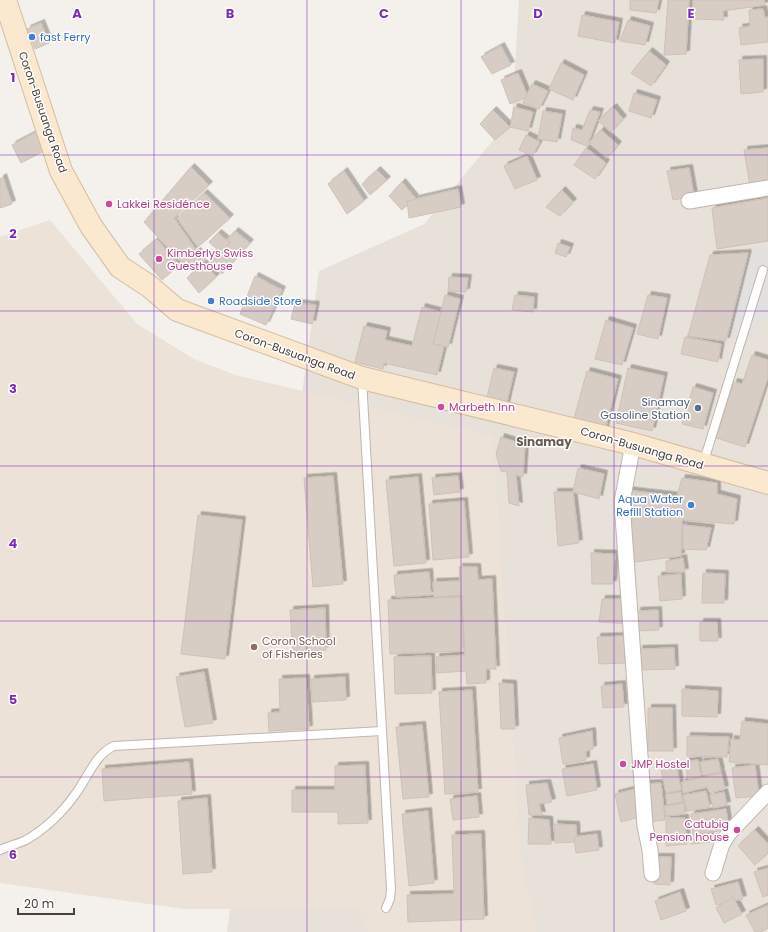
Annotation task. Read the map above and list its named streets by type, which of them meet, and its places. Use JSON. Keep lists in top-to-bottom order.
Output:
{
  "streets": {
    "main road": ["Coron-Busuanga Road"]
  },
  "districts": ["Sinamay"],
  "places": [
    "fast Ferry",
    "Lakkei Residénce",
    "Kimberlys Swiss Guesthouse",
    "Roadside Store",
    "Marbeth Inn",
    "Sinamay Gasoline Station",
    "Aqua Water Refill Station",
    "Coron School of Fisheries",
    "JMP Hostel",
    "Catubig Pension house"
  ],
  "scale_bar": "20 m",
  "grid": {
    "columns": [
      "A",
      "B",
      "C",
      "D",
      "E"
    ],
    "rows": [
      "1",
      "2",
      "3",
      "4",
      "5",
      "6"
    ]
  }
}
